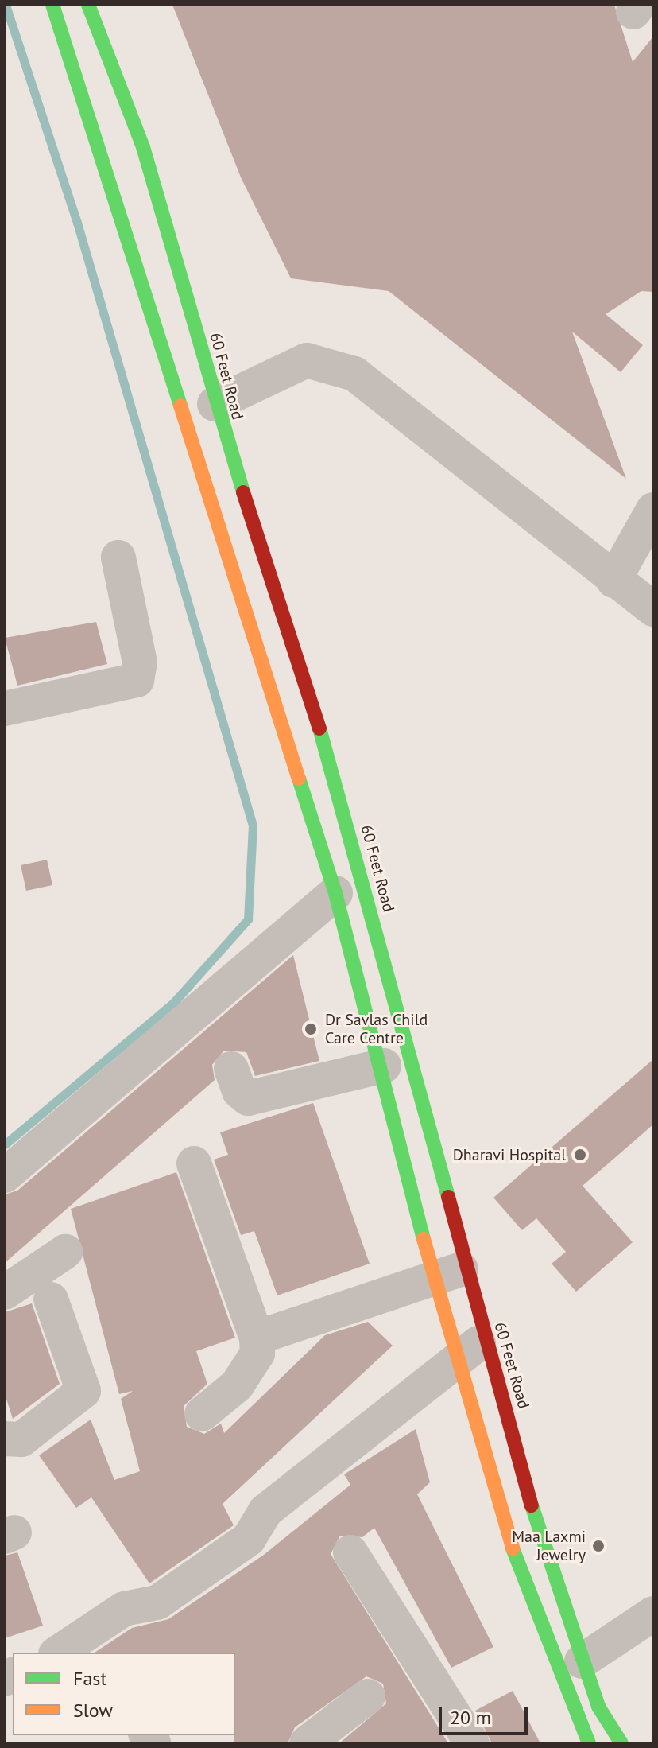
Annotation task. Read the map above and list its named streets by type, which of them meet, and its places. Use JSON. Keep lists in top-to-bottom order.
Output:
{
  "streets": {
    "main road": ["60 Feet Road"]
  },
  "places": ["Dr Savlas Child Care Centre", "Dharavi Hospital", "Maa Laxmi Jewelry"],
  "legend": ["Fast", "Slow"],
  "scale_bar": "20 m"
}
